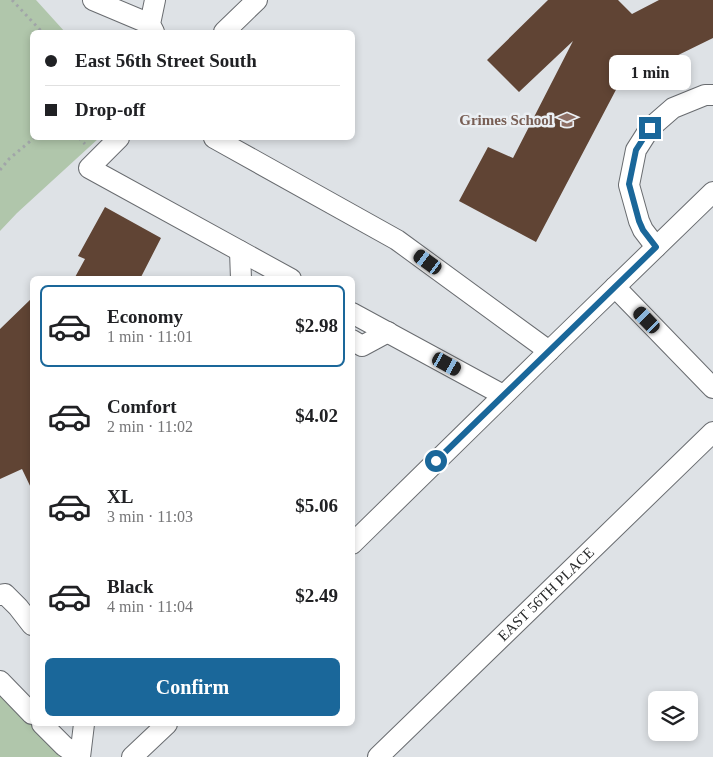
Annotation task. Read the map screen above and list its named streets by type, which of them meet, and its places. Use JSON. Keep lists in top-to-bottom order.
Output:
{
  "streets": {
    "street": ["EAST 56TH PLACE"]
  },
  "places": {
    "school or university": ["Grimes School"]
  },
  "page": {
    "banner": ["East 56th Street South", "Drop-off"],
    "bubble": "1 min",
    "list": [
      {
        "name": "Economy",
        "note": "1 min · 11:01",
        "value": "$2.98"
      },
      {
        "name": "Comfort",
        "note": "2 min · 11:02",
        "value": "$4.02"
      },
      {
        "name": "XL",
        "note": "3 min · 11:03",
        "value": "$5.06"
      },
      {
        "name": "Black",
        "note": "4 min · 11:04",
        "value": "$2.49"
      }
    ],
    "buttons": "Confirm"
  }
}
